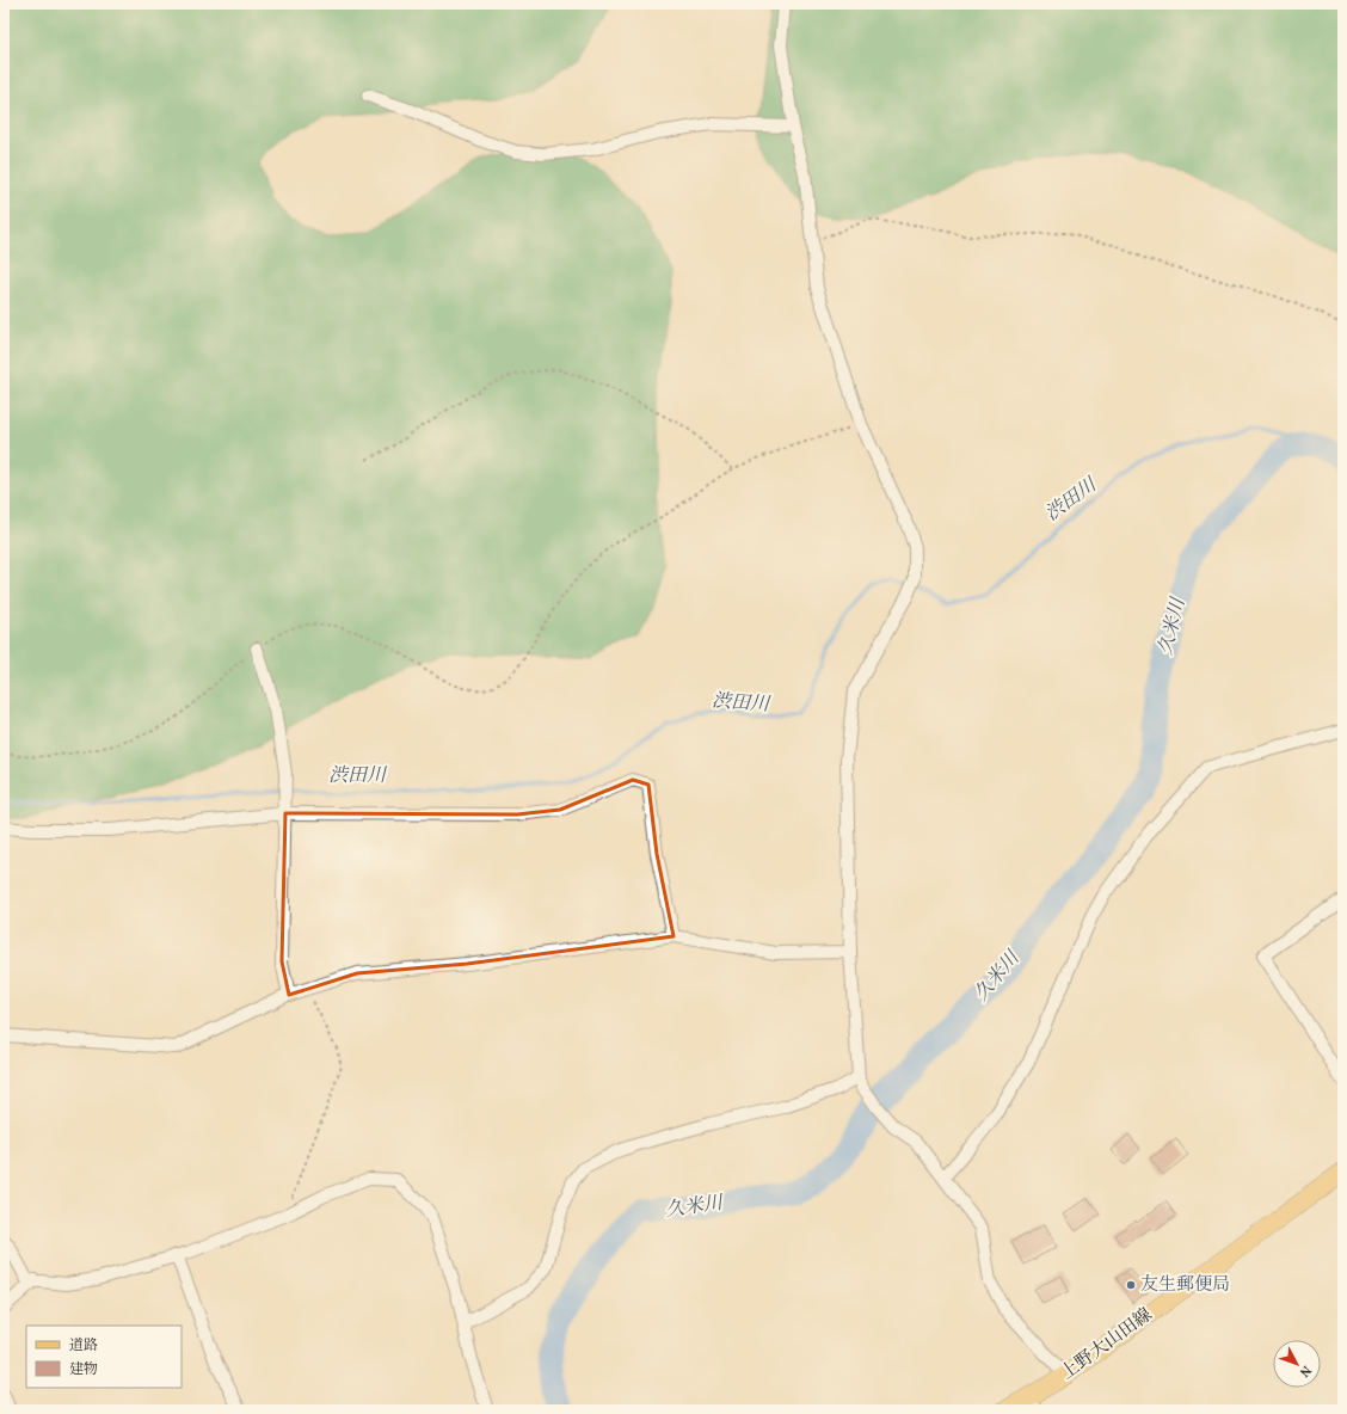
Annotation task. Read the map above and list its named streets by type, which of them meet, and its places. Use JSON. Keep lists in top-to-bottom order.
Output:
{
  "streets": {
    "main road": ["上野大山田線"]
  },
  "water": ["渋田川", "久米川"],
  "places": ["友生郵便局"],
  "legend": ["道路", "建物"],
  "north": "bottom right"
}
